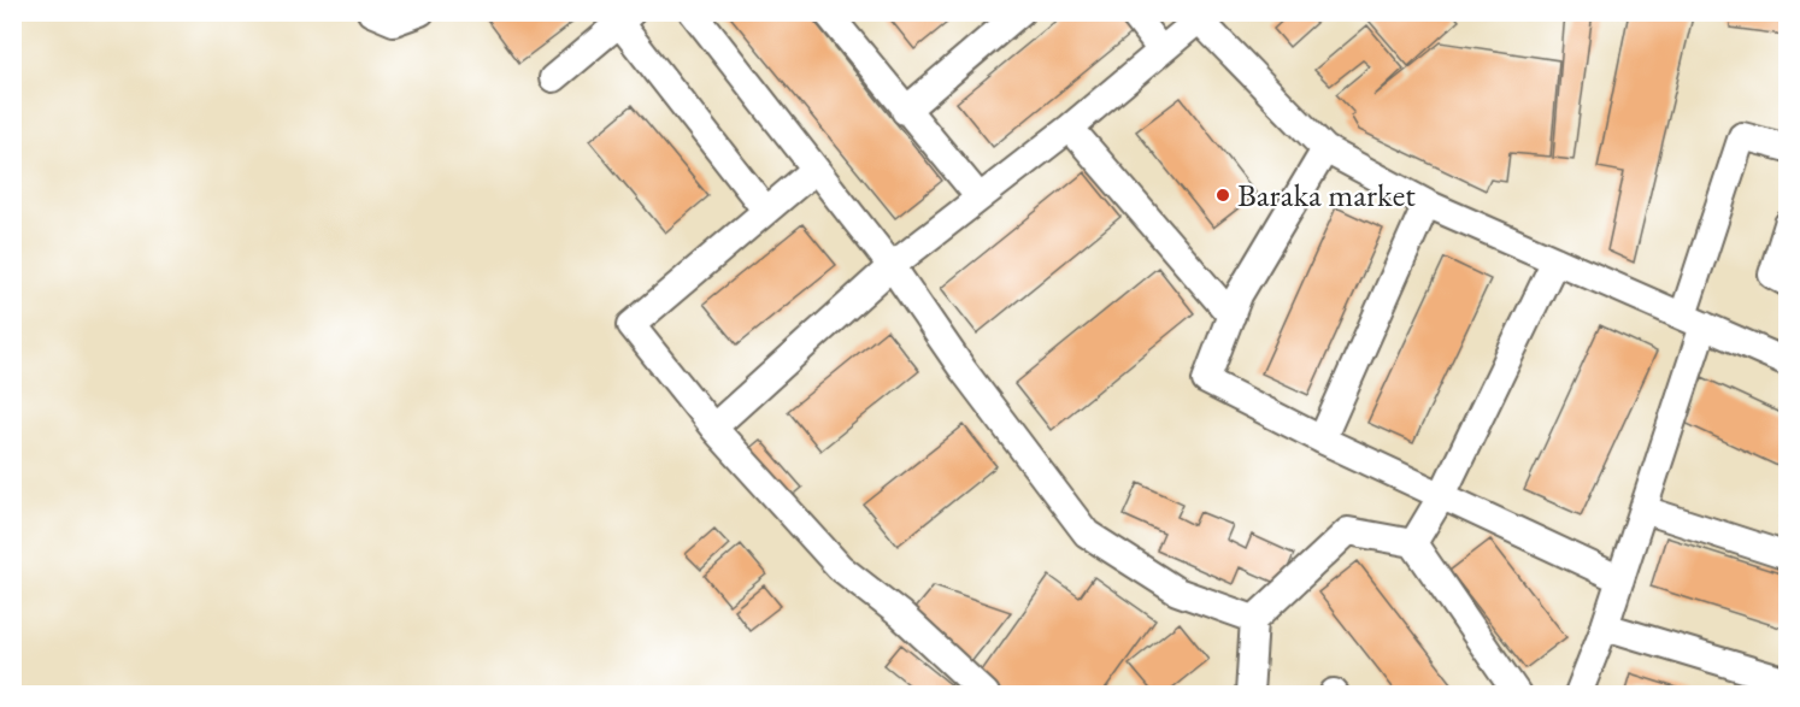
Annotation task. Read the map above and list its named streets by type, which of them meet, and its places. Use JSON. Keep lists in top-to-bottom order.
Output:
{
  "places": ["Baraka market"]
}
